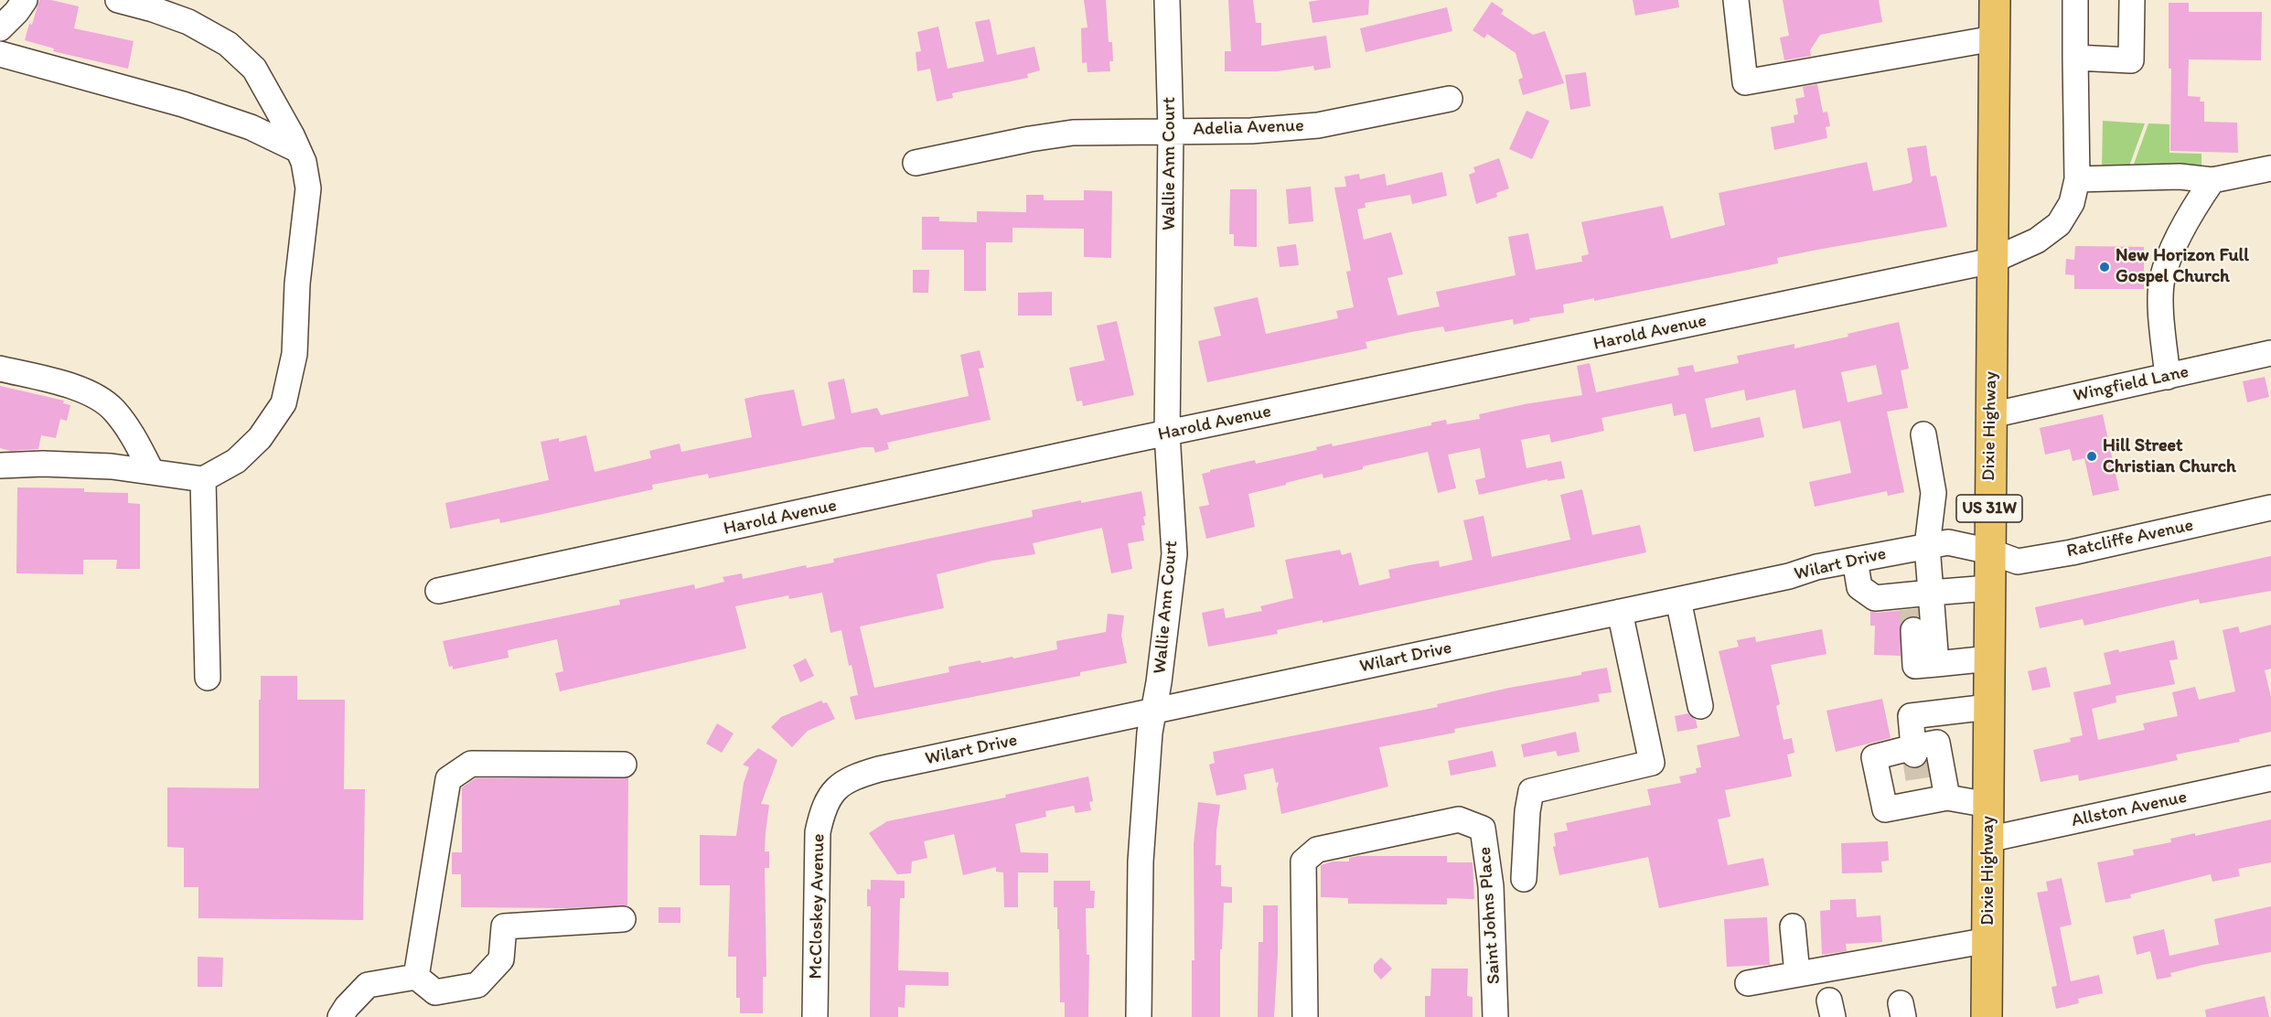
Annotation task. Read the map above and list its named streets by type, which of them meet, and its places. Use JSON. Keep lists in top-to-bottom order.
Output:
{
  "streets": {
    "main road": ["Dixie Highway", "US 31W"],
    "street": [
      "Adelia Avenue",
      "Wallie Ann Court",
      "Harold Avenue",
      "Wingfield Lane",
      "Ratcliffe Avenue",
      "Wilart Drive",
      "Allston Avenue",
      "McCloskey Avenue",
      "Saint Johns Place"
    ]
  },
  "crossings": [
    ["Adelia Avenue", "Wallie Ann Court"],
    ["Wallie Ann Court", "Harold Avenue"],
    ["Wallie Ann Court", "Wilart Drive"],
    ["Harold Avenue", "Dixie Highway"],
    ["Wingfield Lane", "Dixie Highway"],
    ["Dixie Highway", "Ratcliffe Avenue"],
    ["Dixie Highway", "Wilart Drive"],
    ["Dixie Highway", "Allston Avenue"],
    ["Ratcliffe Avenue", "Wilart Drive"],
    ["Wilart Drive", "McCloskey Avenue"]
  ],
  "places": ["New Horizon Full Gospel Church", "Hill Street Christian Church"]
}
